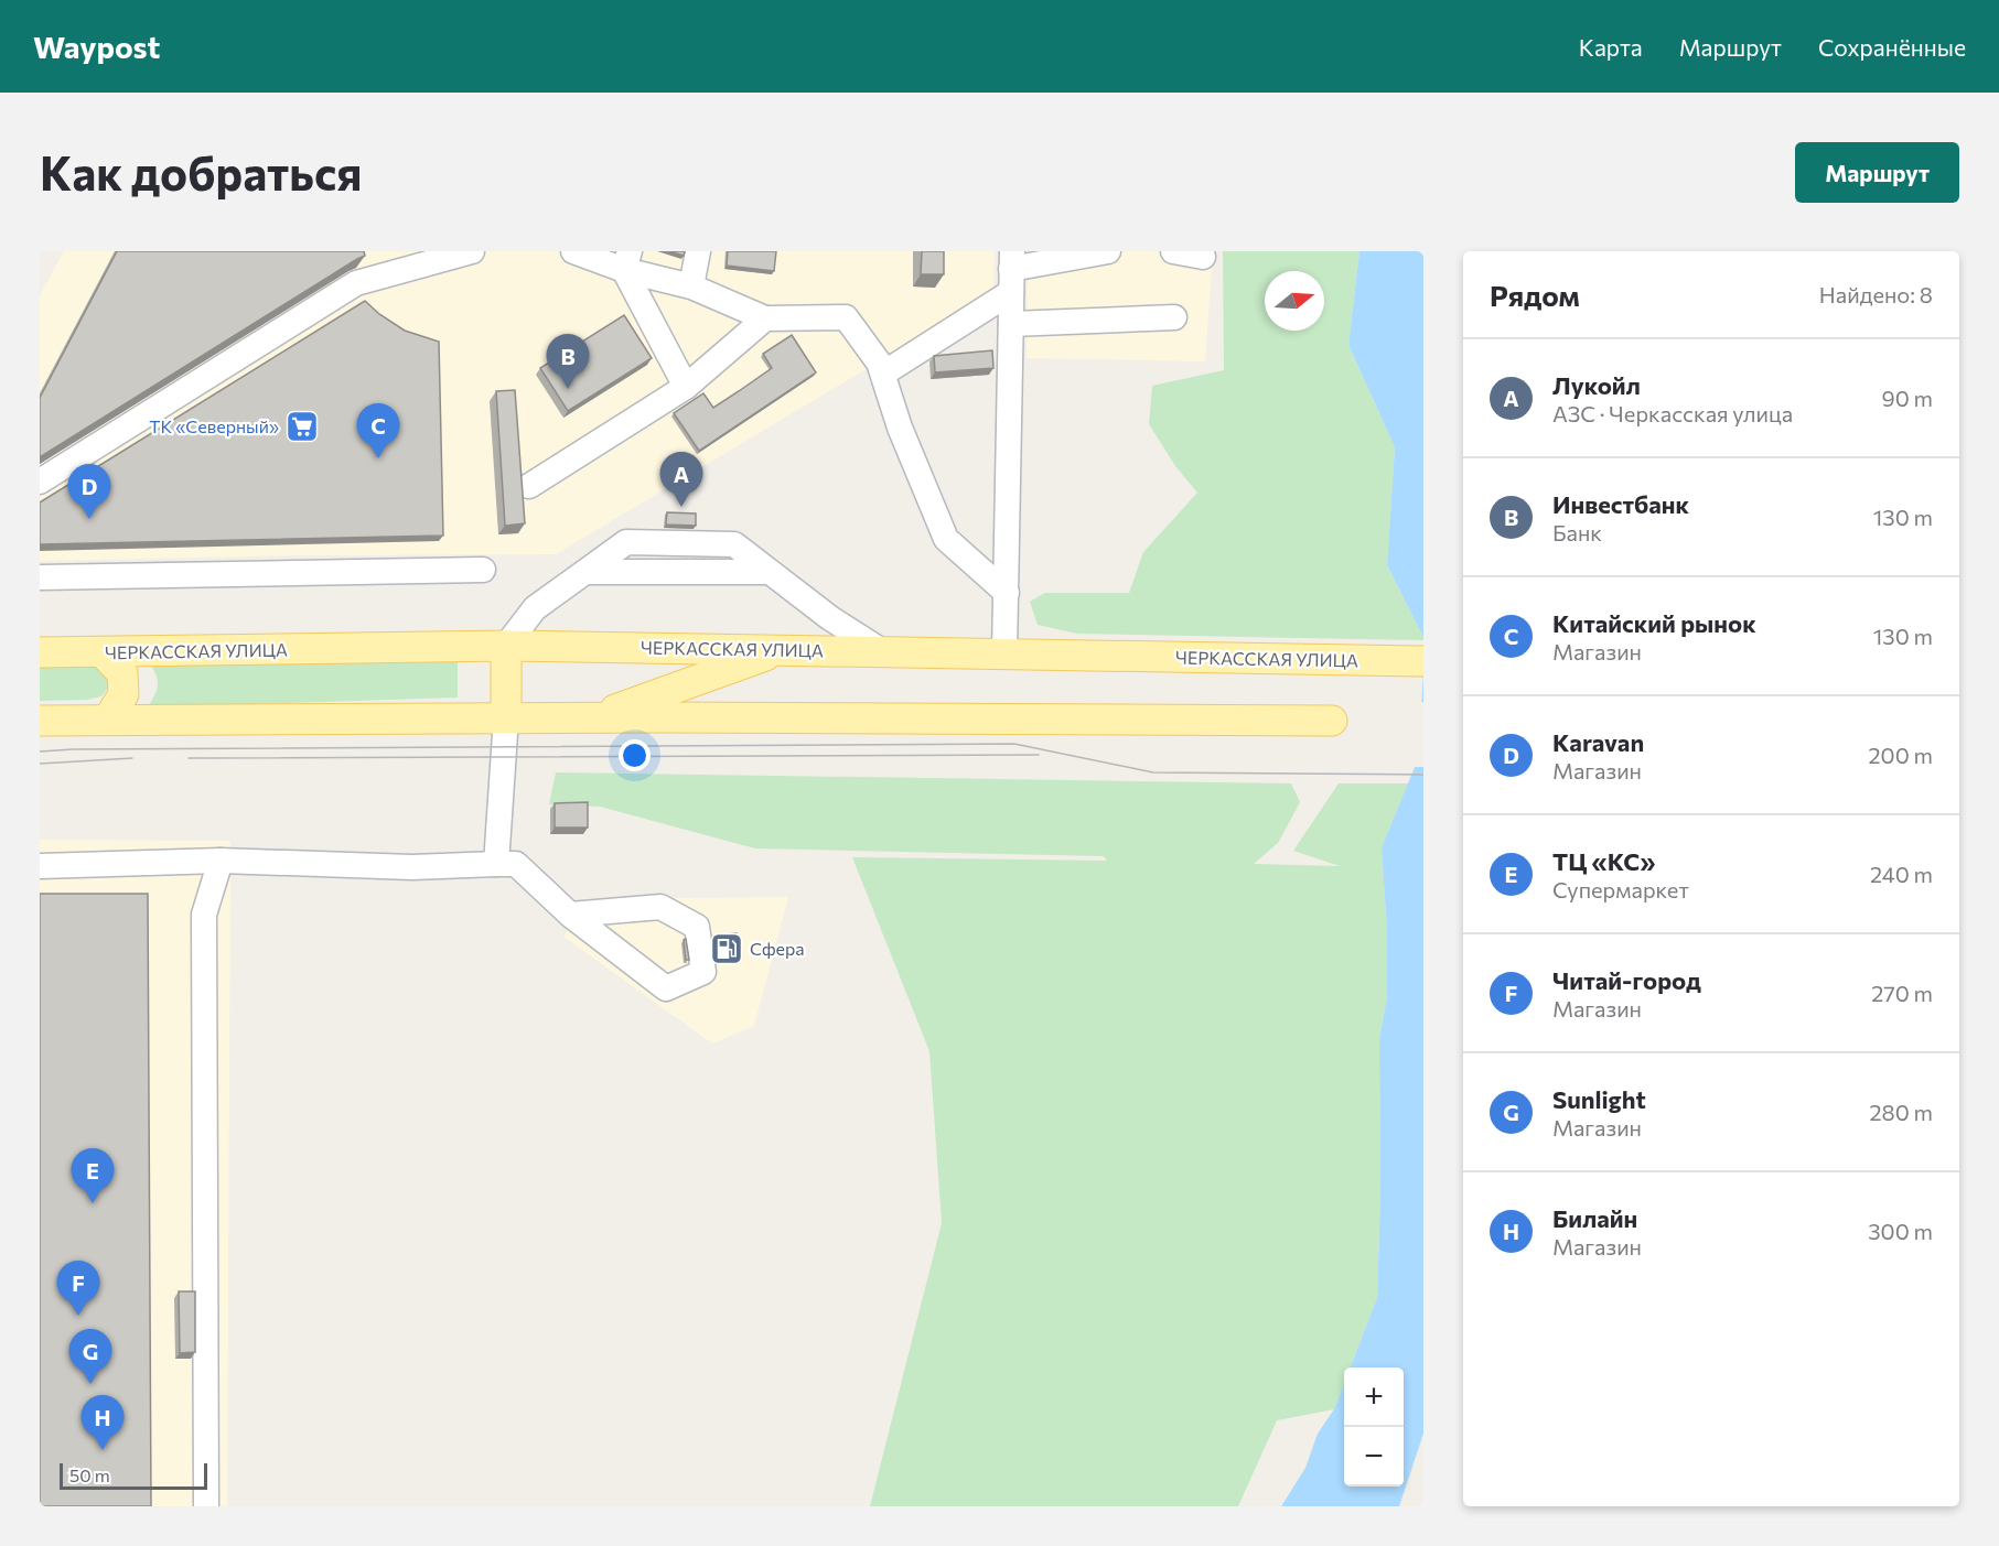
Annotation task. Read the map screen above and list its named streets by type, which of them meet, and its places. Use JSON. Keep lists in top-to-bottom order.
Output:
{
  "streets": {
    "main road": ["ЧЕРКАССКАЯ УЛИЦА"]
  },
  "places": {
    "supermarket": ["ТК «Северный»"],
    "fuel station": ["Сфера"]
  },
  "scale_bar": "50 m",
  "north": "right",
  "page": {
    "header": "Waypost",
    "nav": ["Карта", "Маршрут", "Сохранённые"],
    "buttons": "Маршрут",
    "title": "Как добраться",
    "heading": ["Рядом", "Найдено: 8"],
    "pins": [
      "B",
      "C",
      "A",
      "D",
      "E",
      "F",
      "G",
      "H"
    ],
    "list": [
      {
        "mark": "A",
        "name": "Лукойл",
        "note": "АЗС · Черкасская улица",
        "value": "90 m"
      },
      {
        "mark": "B",
        "name": "Инвестбанк",
        "note": "Банк",
        "value": "130 m"
      },
      {
        "mark": "C",
        "name": "Китайский рынок",
        "note": "Магазин",
        "value": "130 m"
      },
      {
        "mark": "D",
        "name": "Karavan",
        "note": "Магазин",
        "value": "200 m"
      },
      {
        "mark": "E",
        "name": "ТЦ «КС»",
        "note": "Супермаркет",
        "value": "240 m"
      },
      {
        "mark": "F",
        "name": "Читай-город",
        "note": "Магазин",
        "value": "270 m"
      },
      {
        "mark": "G",
        "name": "Sunlight",
        "note": "Магазин",
        "value": "280 m"
      },
      {
        "mark": "H",
        "name": "Билайн",
        "note": "Магазин",
        "value": "300 m"
      }
    ],
    "map_buttons": ["+", "−"],
    "scale": "50 m"
  }
}
